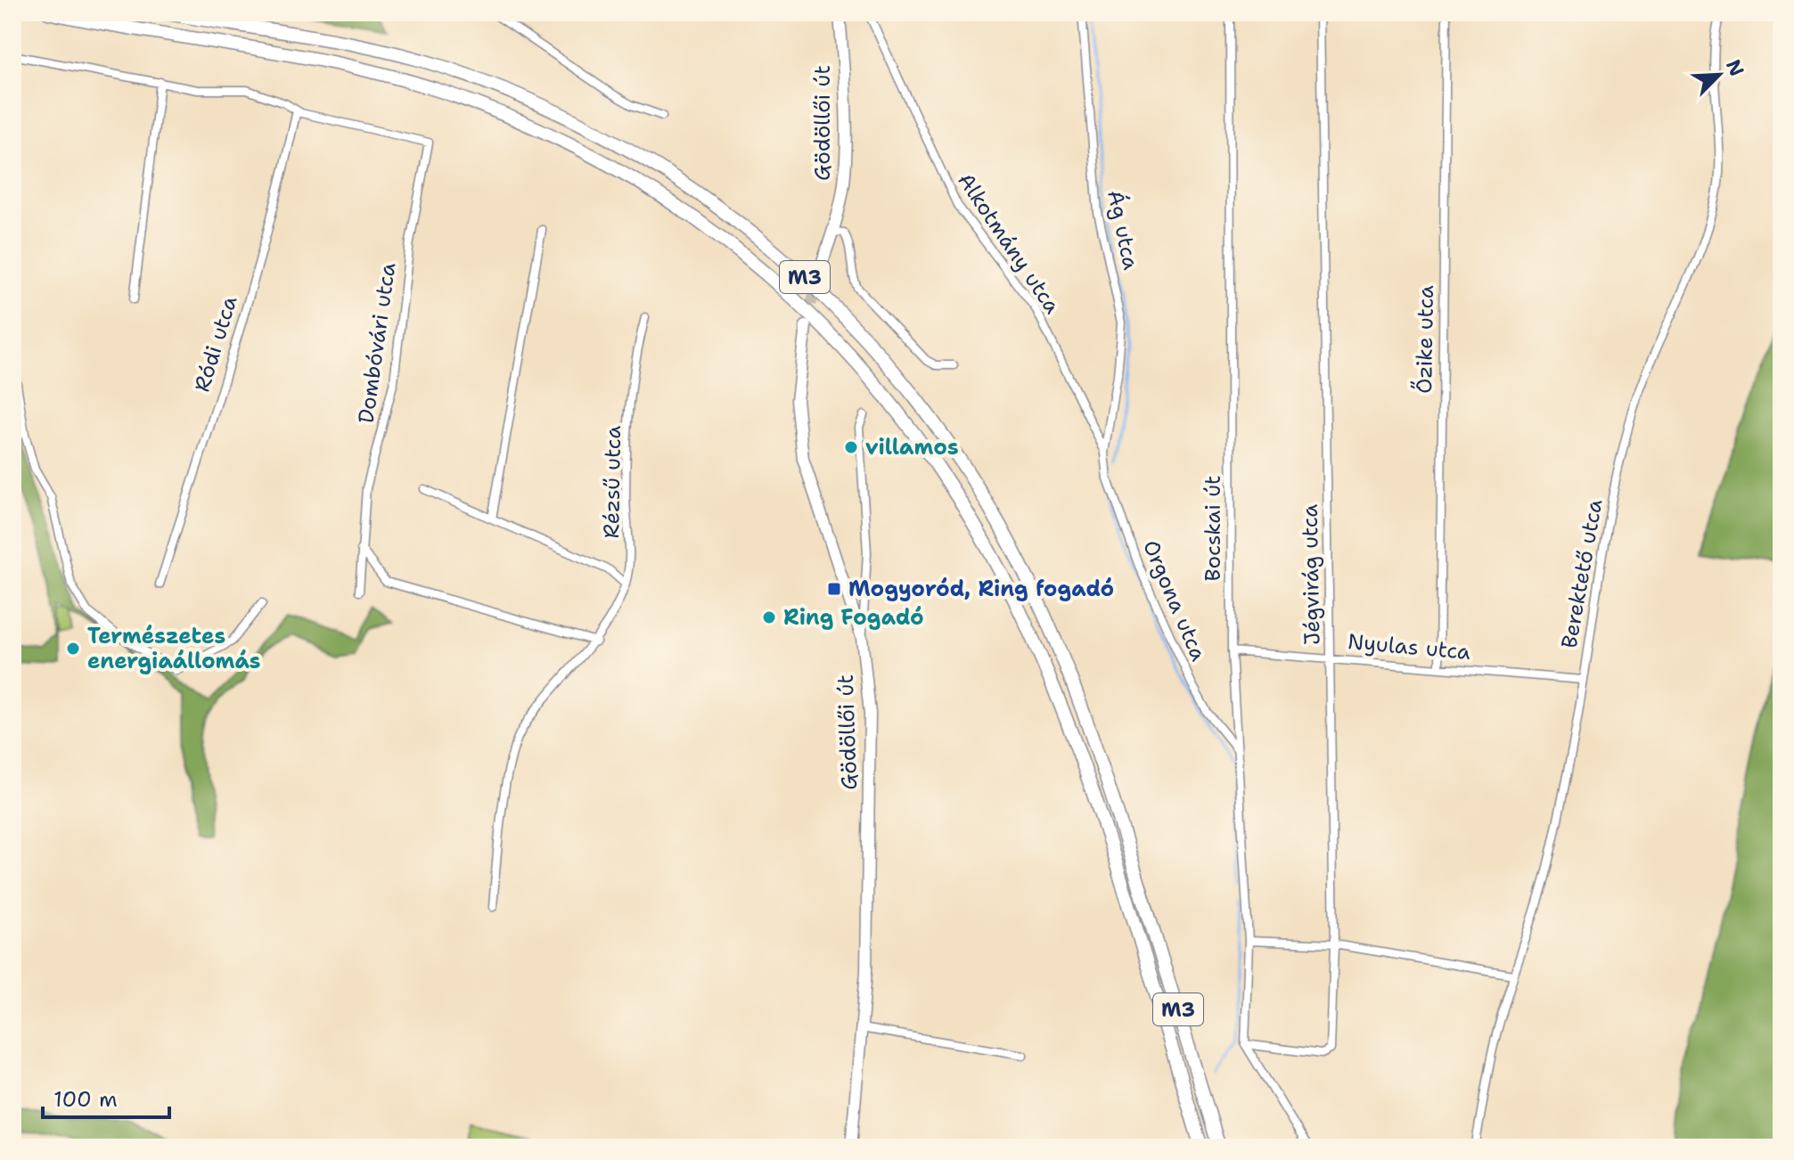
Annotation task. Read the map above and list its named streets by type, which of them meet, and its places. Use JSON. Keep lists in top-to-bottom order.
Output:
{
  "streets": {
    "highway": ["M3"],
    "main road": ["Gödöllői út"],
    "street": [
      "Ág utca",
      "Alkotmány utca",
      "Őzike utca",
      "Dombóvári utca",
      "Ródi utca",
      "Rézsű utca",
      "Bocskai út",
      "Berektető utca",
      "Jégvirág utca",
      "Orgona utca",
      "Nyulas utca"
    ]
  },
  "crossings": [
    ["Ág utca", "Alkotmány utca"],
    ["Ág utca", "Orgona utca"],
    ["Alkotmány utca", "Orgona utca"],
    ["Őzike utca", "Nyulas utca"],
    ["Dombóvári utca", "Ródi utca"],
    ["Bocskai út", "Jégvirág utca"],
    ["Bocskai út", "Orgona utca"],
    ["Bocskai út", "Nyulas utca"],
    ["Berektető utca", "Nyulas utca"],
    ["Jégvirág utca", "Nyulas utca"]
  ],
  "places": {
    "other": ["villamos", "Ring Fogadó", "Természetes energiaállomás"],
    "transit": ["Mogyoród, Ring fogadó"]
  },
  "scale_bar": "100 m",
  "north": "top right"
}
